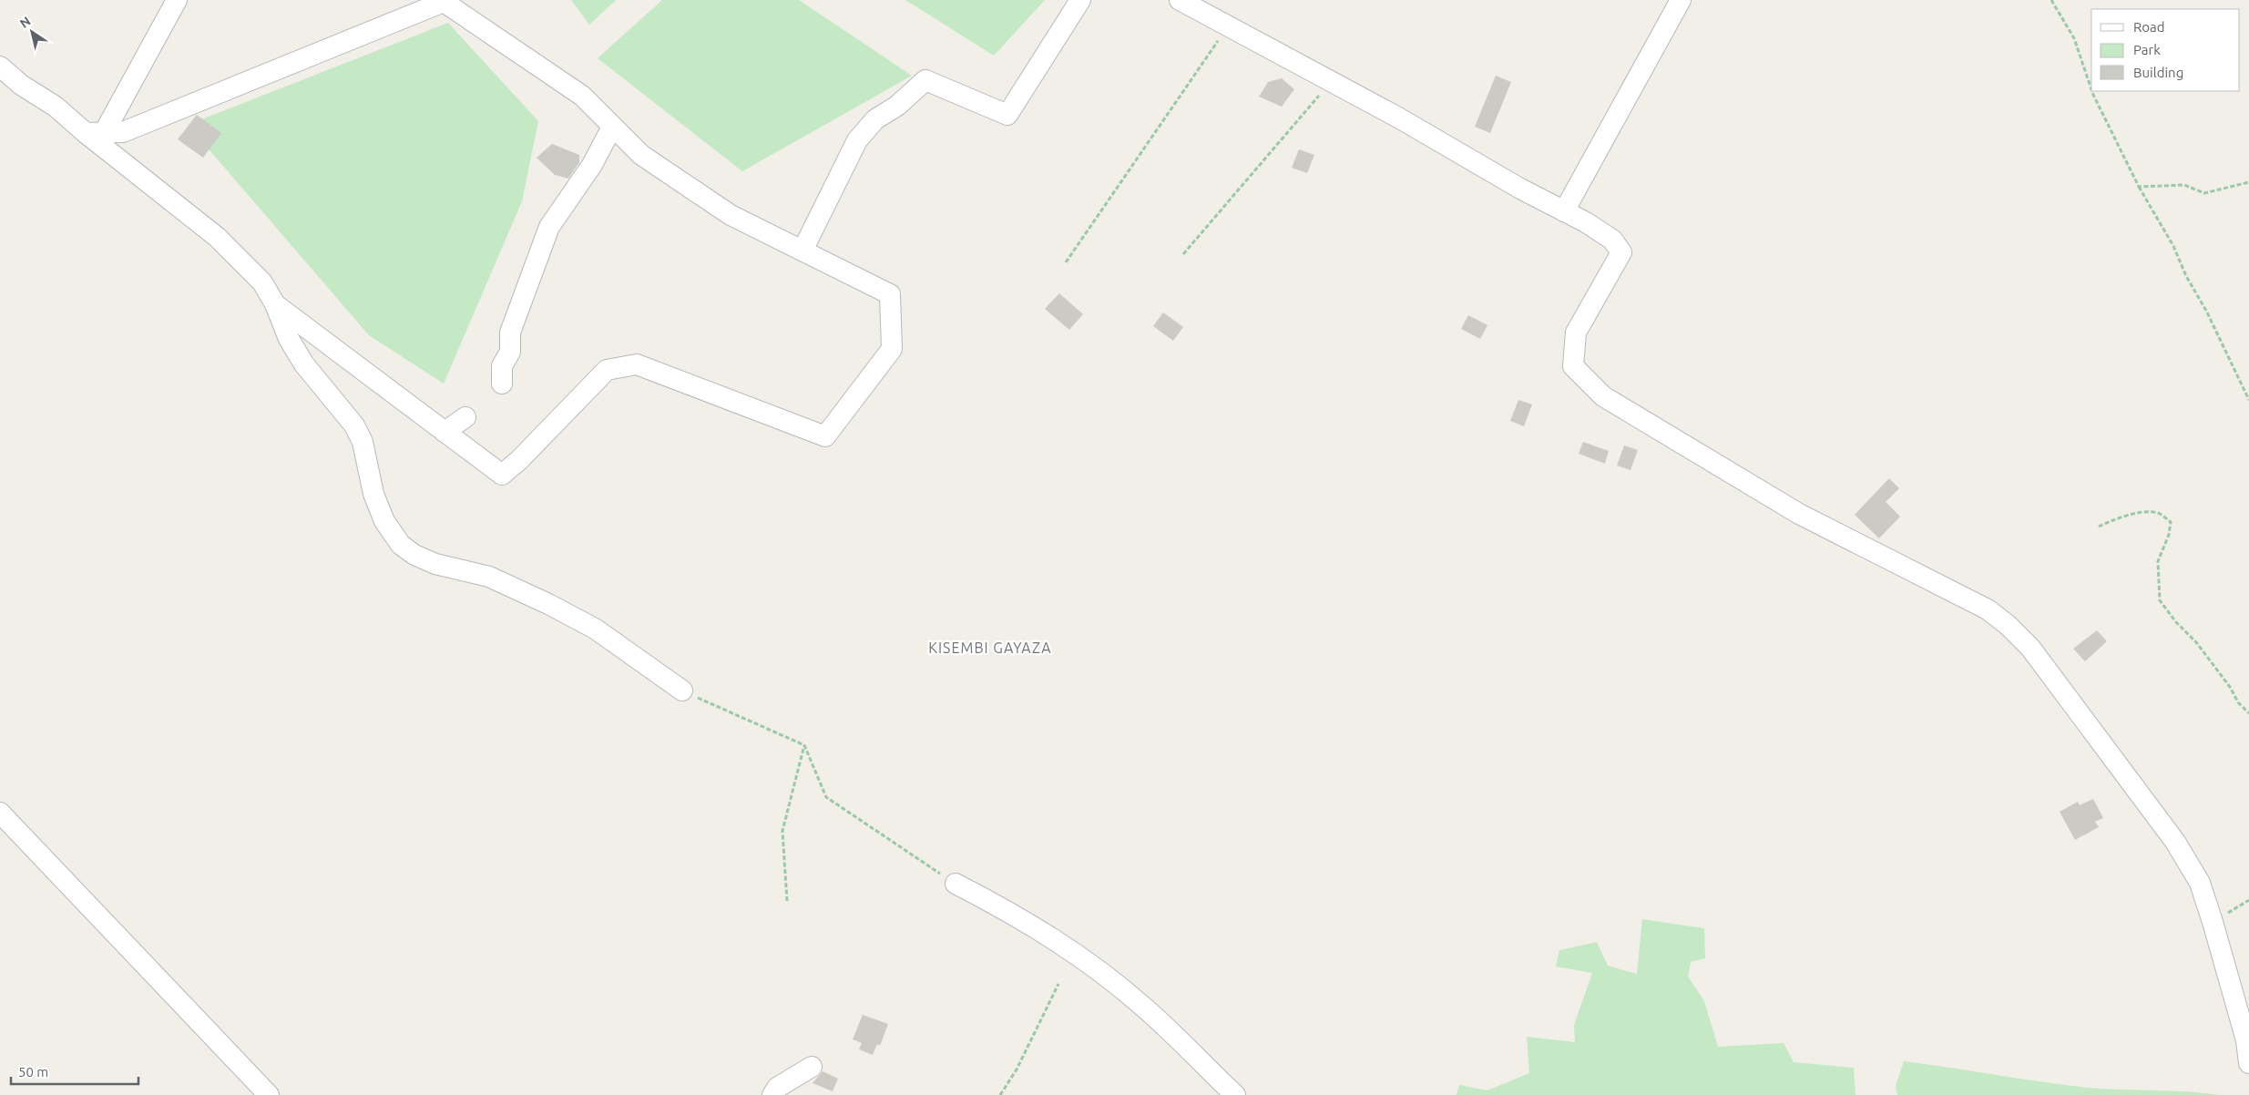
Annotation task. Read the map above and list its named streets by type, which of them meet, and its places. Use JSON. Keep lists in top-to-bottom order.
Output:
{
  "districts": ["KISEMBI GAYAZA"],
  "legend": ["Road", "Park", "Building"],
  "scale_bar": "50 m",
  "north": "top left"
}
